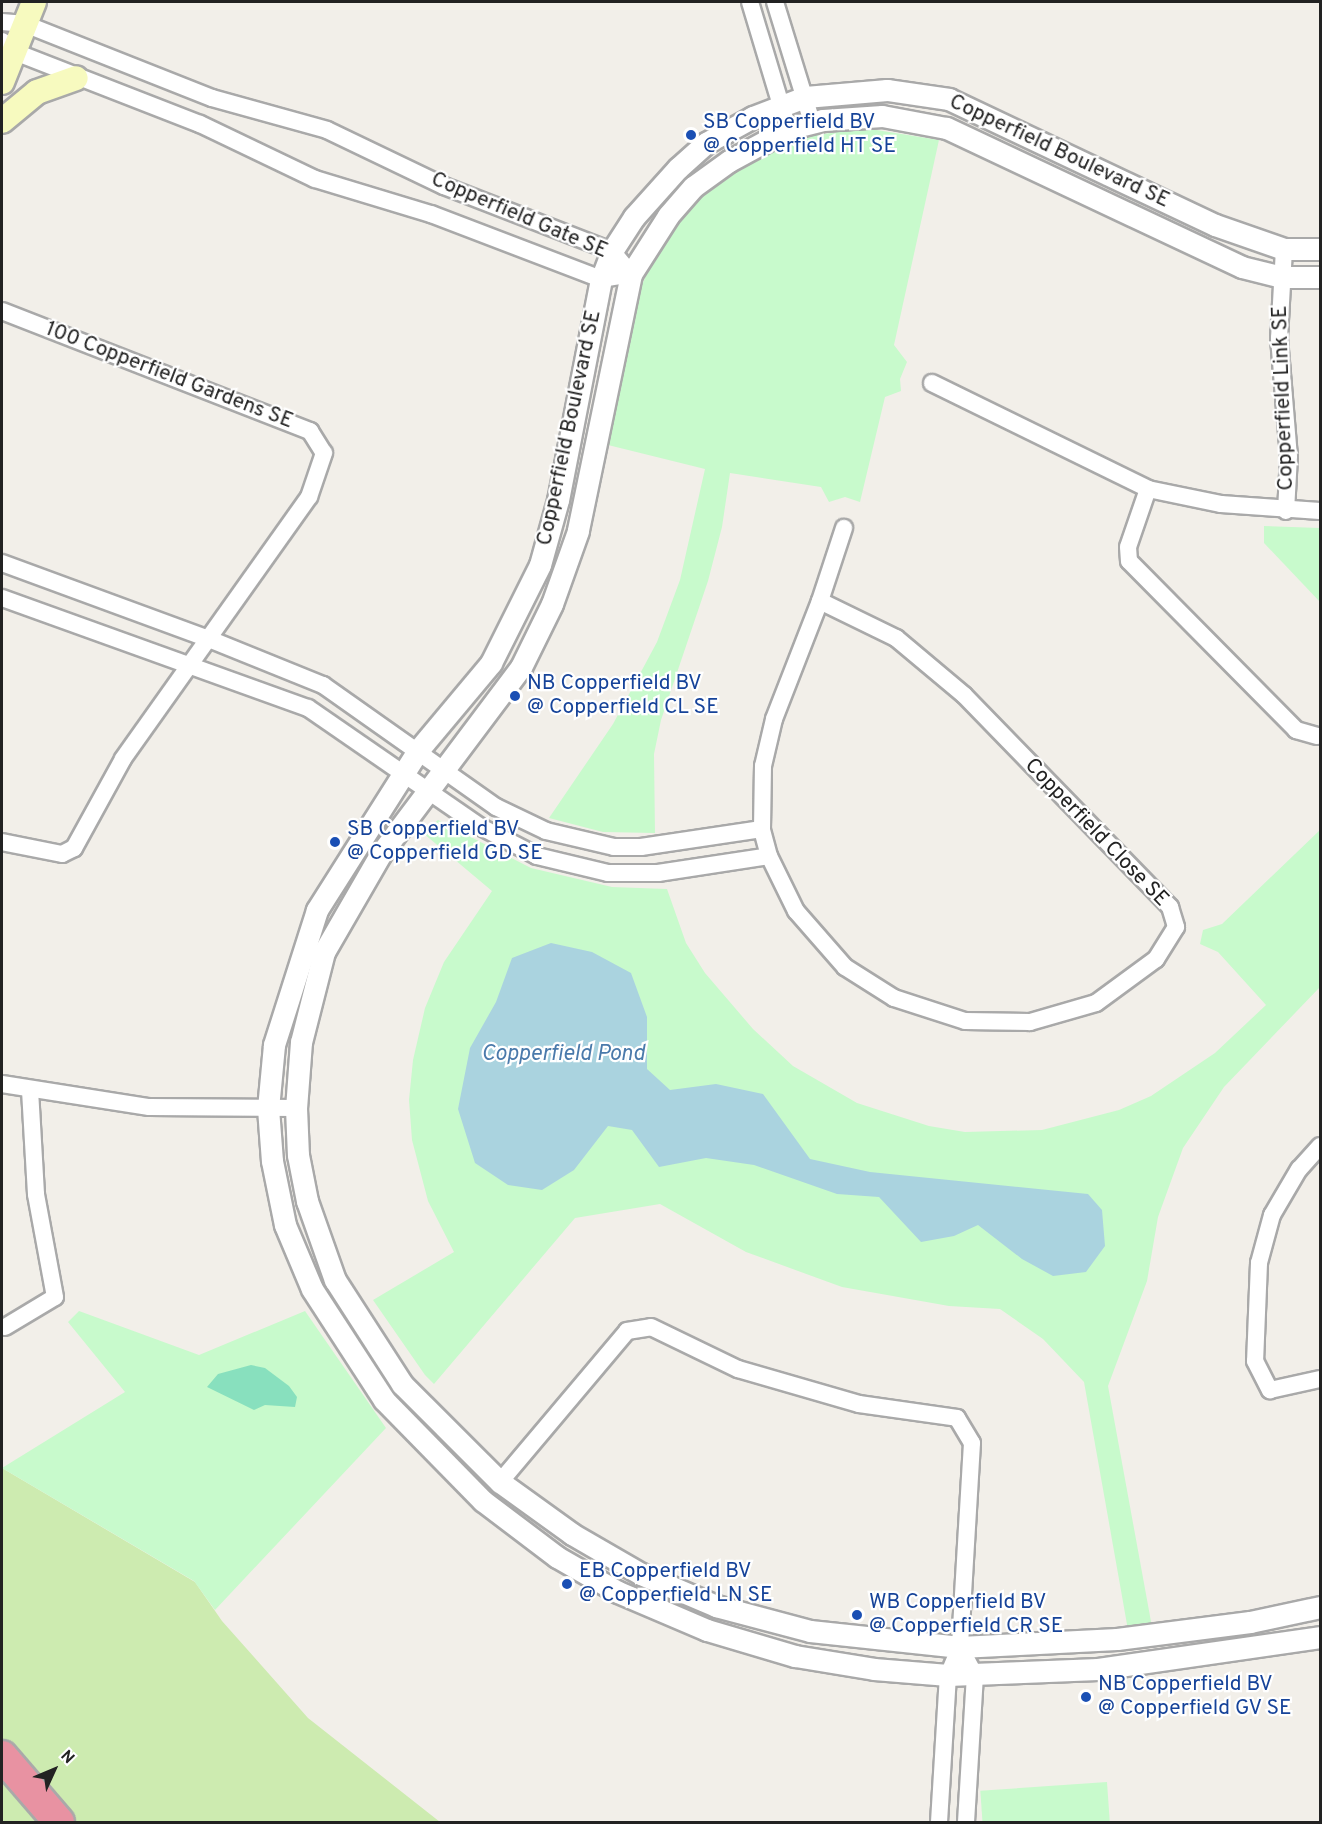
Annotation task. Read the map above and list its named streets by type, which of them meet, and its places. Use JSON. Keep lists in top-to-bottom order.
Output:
{
  "streets": {
    "street": [
      "Copperfield Boulevard SE",
      "Copperfield Gate SE",
      "100 Copperfield Gardens SE",
      "Copperfield Link SE",
      "Copperfield Close SE"
    ]
  },
  "crossings": [
    ["Copperfield Boulevard SE", "Copperfield Gate SE"],
    ["Copperfield Boulevard SE", "Copperfield Link SE"]
  ],
  "water": ["Copperfield Pond"],
  "places": [
    "SB Copperfield BV @ Copperfield HT SE",
    "NB Copperfield BV @ Copperfield CL SE",
    "SB Copperfield BV @ Copperfield GD SE",
    "EB Copperfield BV @ Copperfield LN SE",
    "WB Copperfield BV @ Copperfield CR SE",
    "NB Copperfield BV @ Copperfield GV SE"
  ],
  "north": "top right"
}
